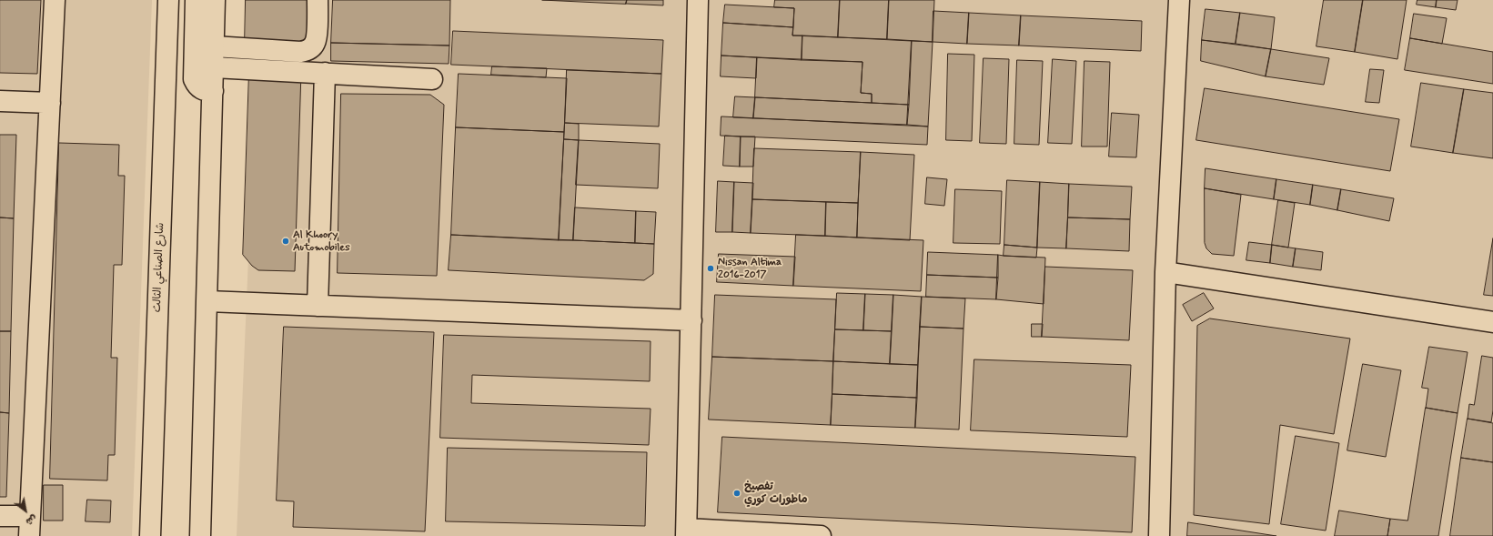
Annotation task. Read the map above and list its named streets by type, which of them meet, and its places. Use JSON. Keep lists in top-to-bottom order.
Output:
{
  "streets": {
    "street": ["شارع الصناعي الثالث"]
  },
  "places": ["Al Khoory Automobiles", "Nissan Altima 2016-2017", "تفصيخ ماطورات كوري"],
  "north": "bottom right"
}
